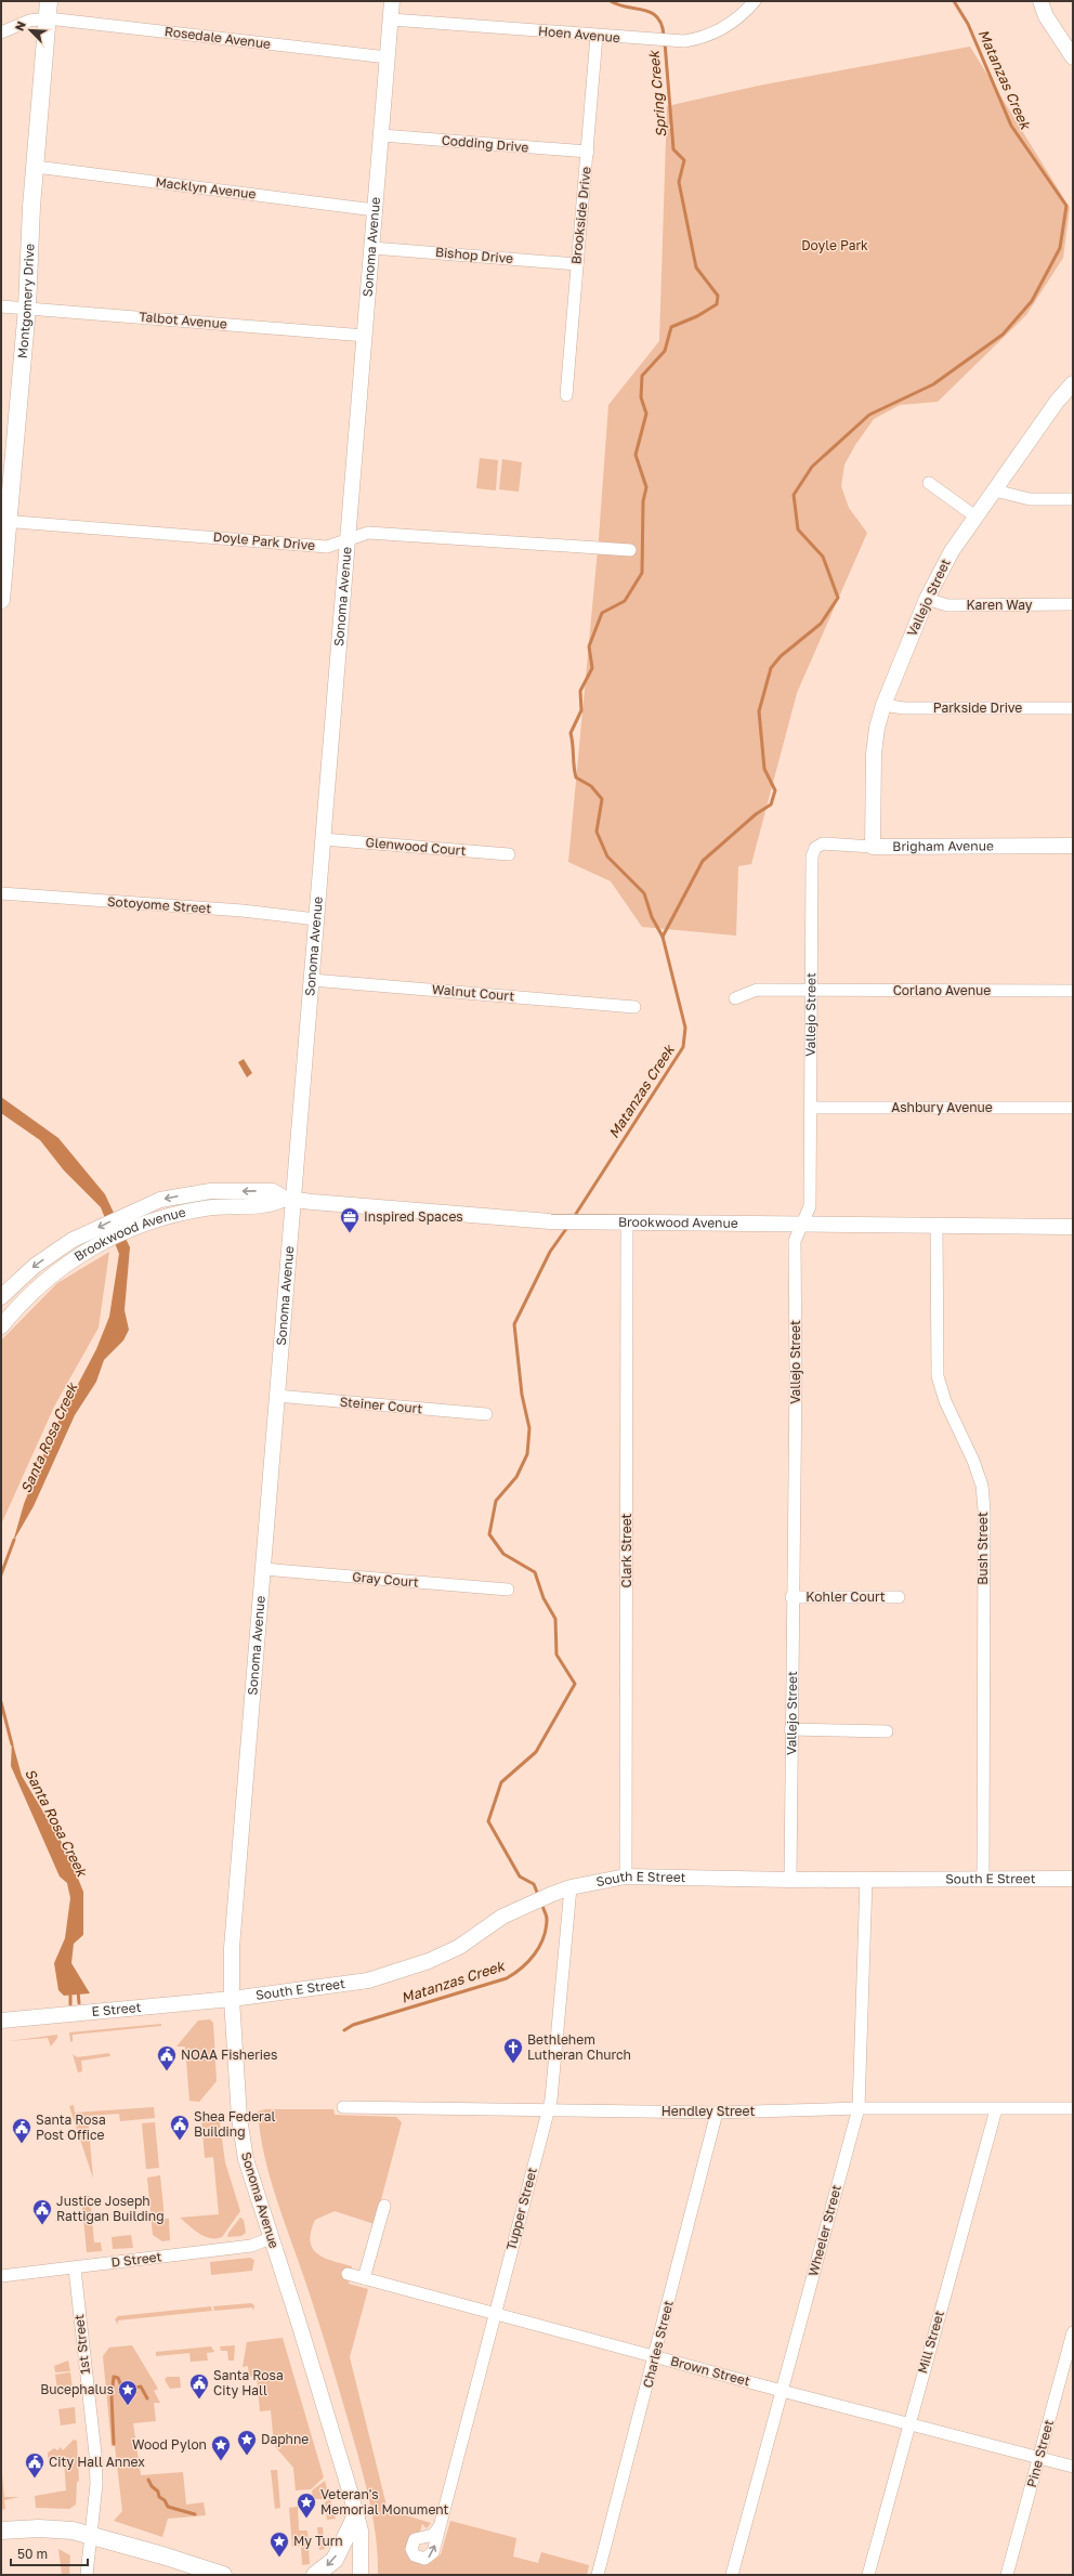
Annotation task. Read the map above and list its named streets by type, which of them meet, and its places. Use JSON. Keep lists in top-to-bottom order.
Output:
{
  "streets": {
    "main road": ["Montgomery Drive"],
    "street": [
      "Hoen Avenue",
      "Rosedale Avenue",
      "Codding Drive",
      "Macklyn Avenue",
      "Brookside Drive",
      "Sonoma Avenue",
      "Bishop Drive",
      "Talbot Avenue",
      "Doyle Park Drive",
      "Vallejo Street",
      "Karen Way",
      "Parkside Drive",
      "Brigham Avenue",
      "Glenwood Court",
      "Sotoyome Street",
      "Corlano Avenue",
      "Walnut Court",
      "Ashbury Avenue",
      "Brookwood Avenue",
      "Steiner Court",
      "Bush Street",
      "Clark Street",
      "Gray Court",
      "Kohler Court",
      "South E Street",
      "E Street",
      "Hendley Street",
      "Tupper Street",
      "Wheeler Street",
      "D Street",
      "Mill Street",
      "1st Street",
      "Charles Street",
      "Brown Street",
      "Pine Street"
    ]
  },
  "crossings": [
    ["Hoen Avenue", "Brookside Drive"],
    ["Hoen Avenue", "Sonoma Avenue"],
    ["Rosedale Avenue", "Sonoma Avenue"],
    ["Rosedale Avenue", "Montgomery Drive"],
    ["Codding Drive", "Brookside Drive"],
    ["Codding Drive", "Sonoma Avenue"],
    ["Macklyn Avenue", "Sonoma Avenue"],
    ["Macklyn Avenue", "Montgomery Drive"],
    ["Brookside Drive", "Bishop Drive"],
    ["Sonoma Avenue", "Bishop Drive"],
    ["Sonoma Avenue", "Talbot Avenue"],
    ["Sonoma Avenue", "Doyle Park Drive"],
    ["Sonoma Avenue", "Glenwood Court"],
    ["Sonoma Avenue", "Sotoyome Street"],
    ["Sonoma Avenue", "Walnut Court"],
    ["Sonoma Avenue", "Brookwood Avenue"],
    ["Sonoma Avenue", "Steiner Court"],
    ["Sonoma Avenue", "Gray Court"],
    ["Sonoma Avenue", "South E Street"],
    ["Sonoma Avenue", "E Street"],
    ["Sonoma Avenue", "D Street"],
    ["Montgomery Drive", "Talbot Avenue"],
    ["Montgomery Drive", "Doyle Park Drive"],
    ["Vallejo Street", "Karen Way"],
    ["Vallejo Street", "Parkside Drive"],
    ["Vallejo Street", "Brigham Avenue"],
    ["Vallejo Street", "Corlano Avenue"],
    ["Vallejo Street", "Ashbury Avenue"],
    ["Vallejo Street", "Brookwood Avenue"],
    ["Vallejo Street", "Kohler Court"],
    ["Vallejo Street", "South E Street"],
    ["Brookwood Avenue", "Bush Street"],
    ["Brookwood Avenue", "Clark Street"],
    ["Bush Street", "South E Street"],
    ["Clark Street", "South E Street"],
    ["South E Street", "E Street"],
    ["South E Street", "Tupper Street"],
    ["South E Street", "Wheeler Street"],
    ["Hendley Street", "Tupper Street"],
    ["Hendley Street", "Wheeler Street"],
    ["Hendley Street", "Mill Street"],
    ["Hendley Street", "Charles Street"],
    ["Tupper Street", "Brown Street"],
    ["Wheeler Street", "Brown Street"],
    ["D Street", "1st Street"],
    ["Mill Street", "Brown Street"],
    ["Charles Street", "Brown Street"],
    ["Brown Street", "Pine Street"]
  ],
  "water": ["Matanzas Creek", "Spring Creek", "Santa Rosa Creek"],
  "parks": ["Doyle Park"],
  "places": {
    "office": ["Inspired Spaces"],
    "church": ["Bethlehem Lutheran Church"],
    "public building": [
      "NOAA Fisheries",
      "Shea Federal Building",
      "Santa Rosa Post Office",
      "Justice Joseph Rattigan Building",
      "Santa Rosa City Hall",
      "City Hall Annex"
    ],
    "place": [
      "Bucephalus",
      "Daphne",
      "Wood Pylon",
      "Veteran's Memorial Monument",
      "My Turn"
    ]
  },
  "scale_bar": "50 m",
  "north": "top left"
}
